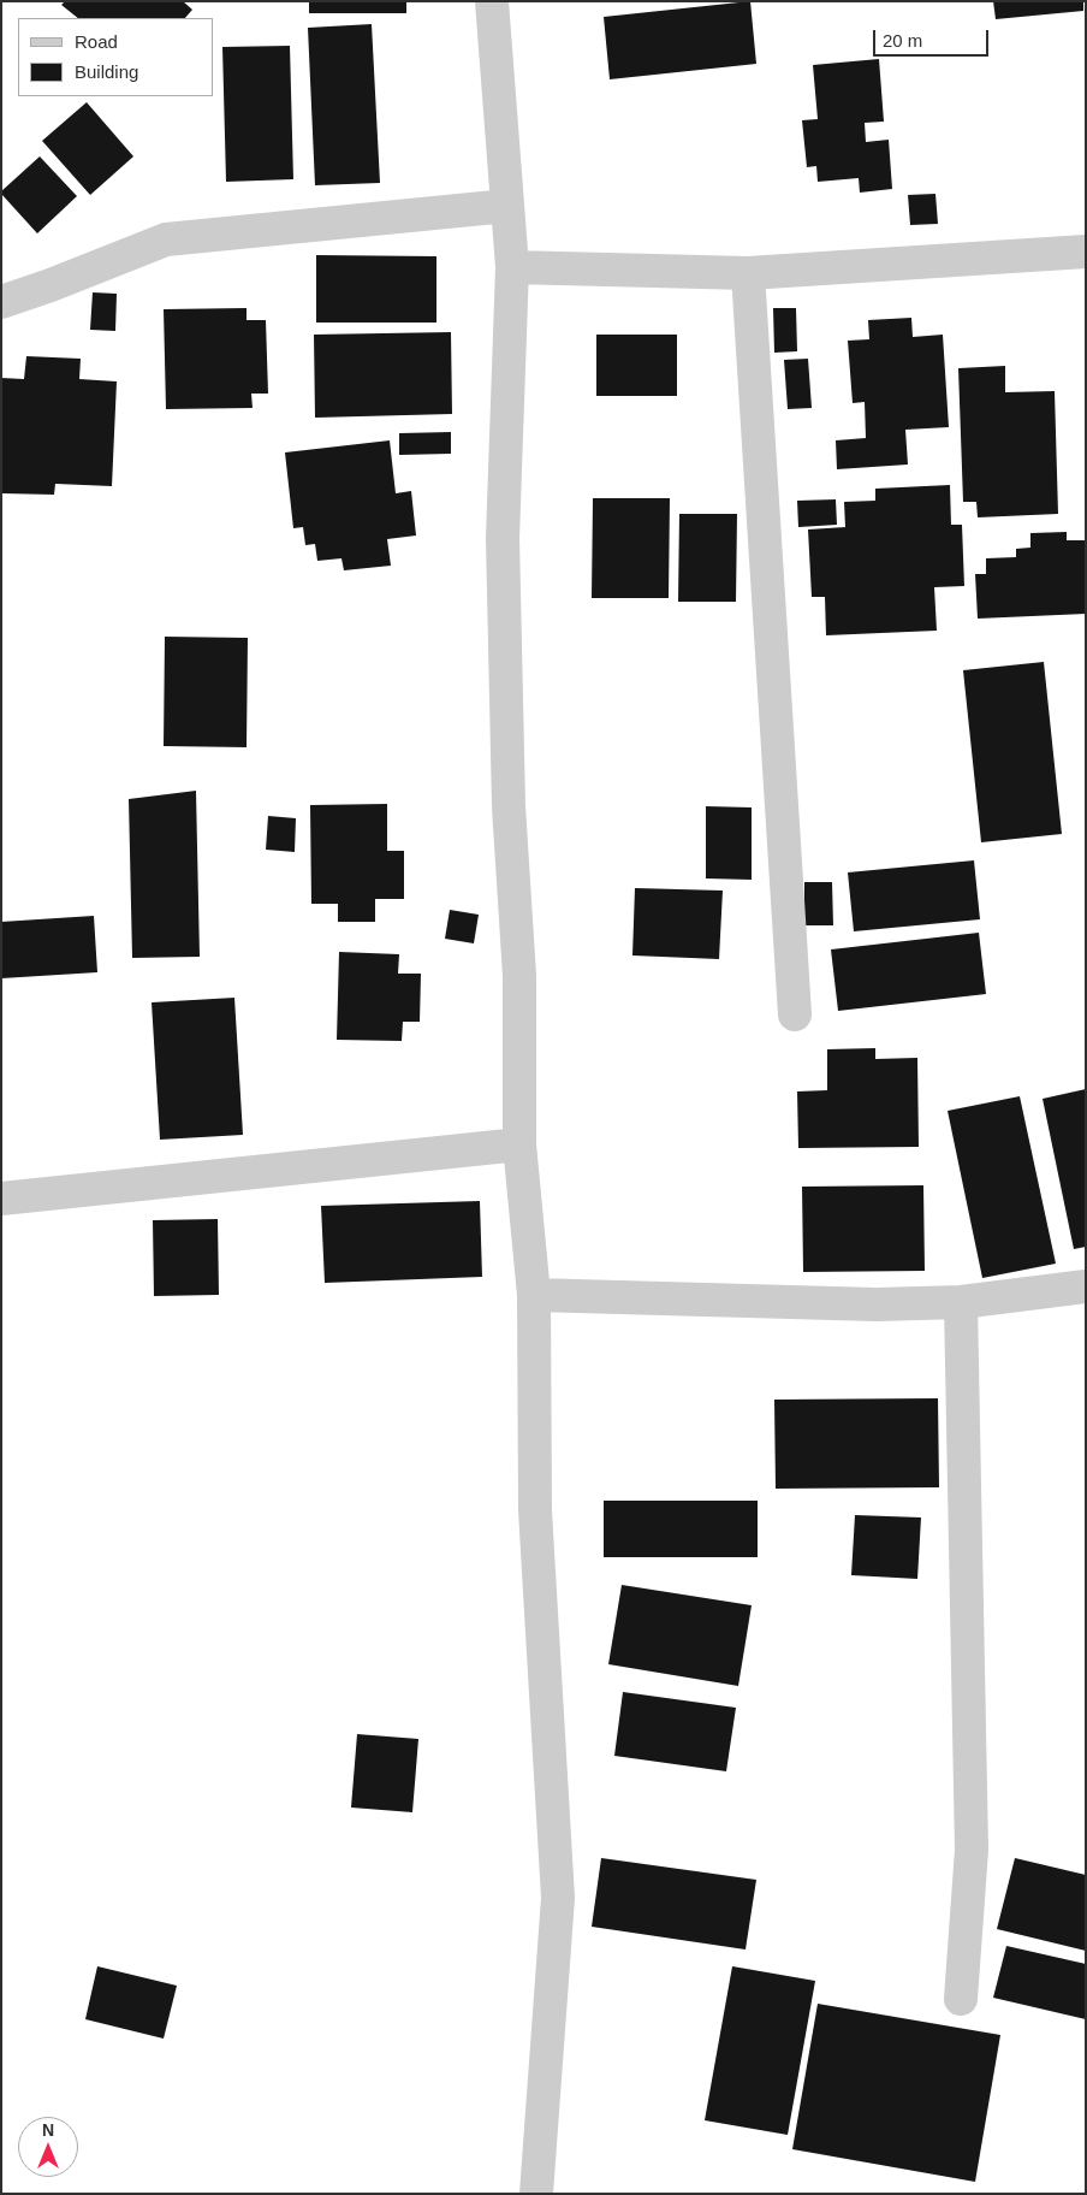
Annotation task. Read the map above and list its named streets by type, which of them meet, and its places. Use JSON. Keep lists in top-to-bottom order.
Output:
{
  "legend": ["Road", "Building"],
  "scale_bar": "20 m",
  "north": "top"
}
